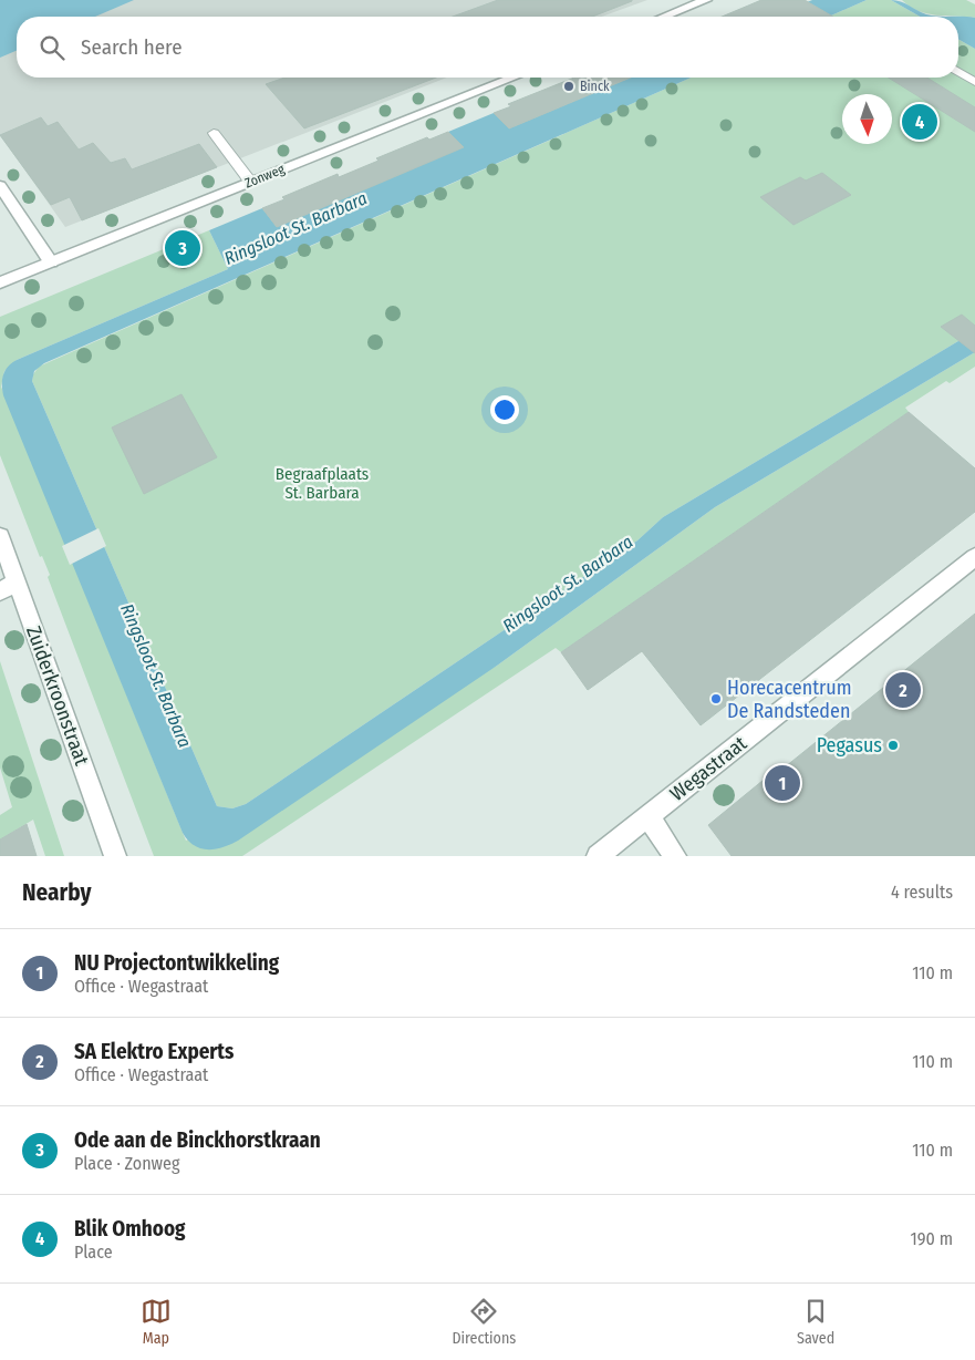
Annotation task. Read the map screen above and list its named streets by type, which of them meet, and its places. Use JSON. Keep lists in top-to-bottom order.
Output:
{
  "streets": {
    "street": ["Zonweg", "Zuiderkroonstraat", "Wegastraat"]
  },
  "water": ["Ringsloot St. Barbara"],
  "parks": ["Begraafplaats St. Barbara"],
  "places": ["Binck", "Horecacentrum De Randsteden", "Pegasus"],
  "north": "bottom",
  "page": {
    "search": "Search here",
    "pins": [
      "4",
      "3",
      "2",
      "1"
    ],
    "heading": ["Nearby", "4 results"],
    "list": [
      {
        "mark": "1",
        "name": "NU Projectontwikkeling",
        "note": "Office · Wegastraat",
        "value": "110 m"
      },
      {
        "mark": "2",
        "name": "SA Elektro Experts",
        "note": "Office · Wegastraat",
        "value": "110 m"
      },
      {
        "mark": "3",
        "name": "Ode aan de Binckhorstkraan",
        "note": "Place · Zonweg",
        "value": "110 m"
      },
      {
        "mark": "4",
        "name": "Blik Omhoog",
        "note": "Place",
        "value": "190 m"
      }
    ],
    "nav": ["Map", "Directions", "Saved"]
  }
}
